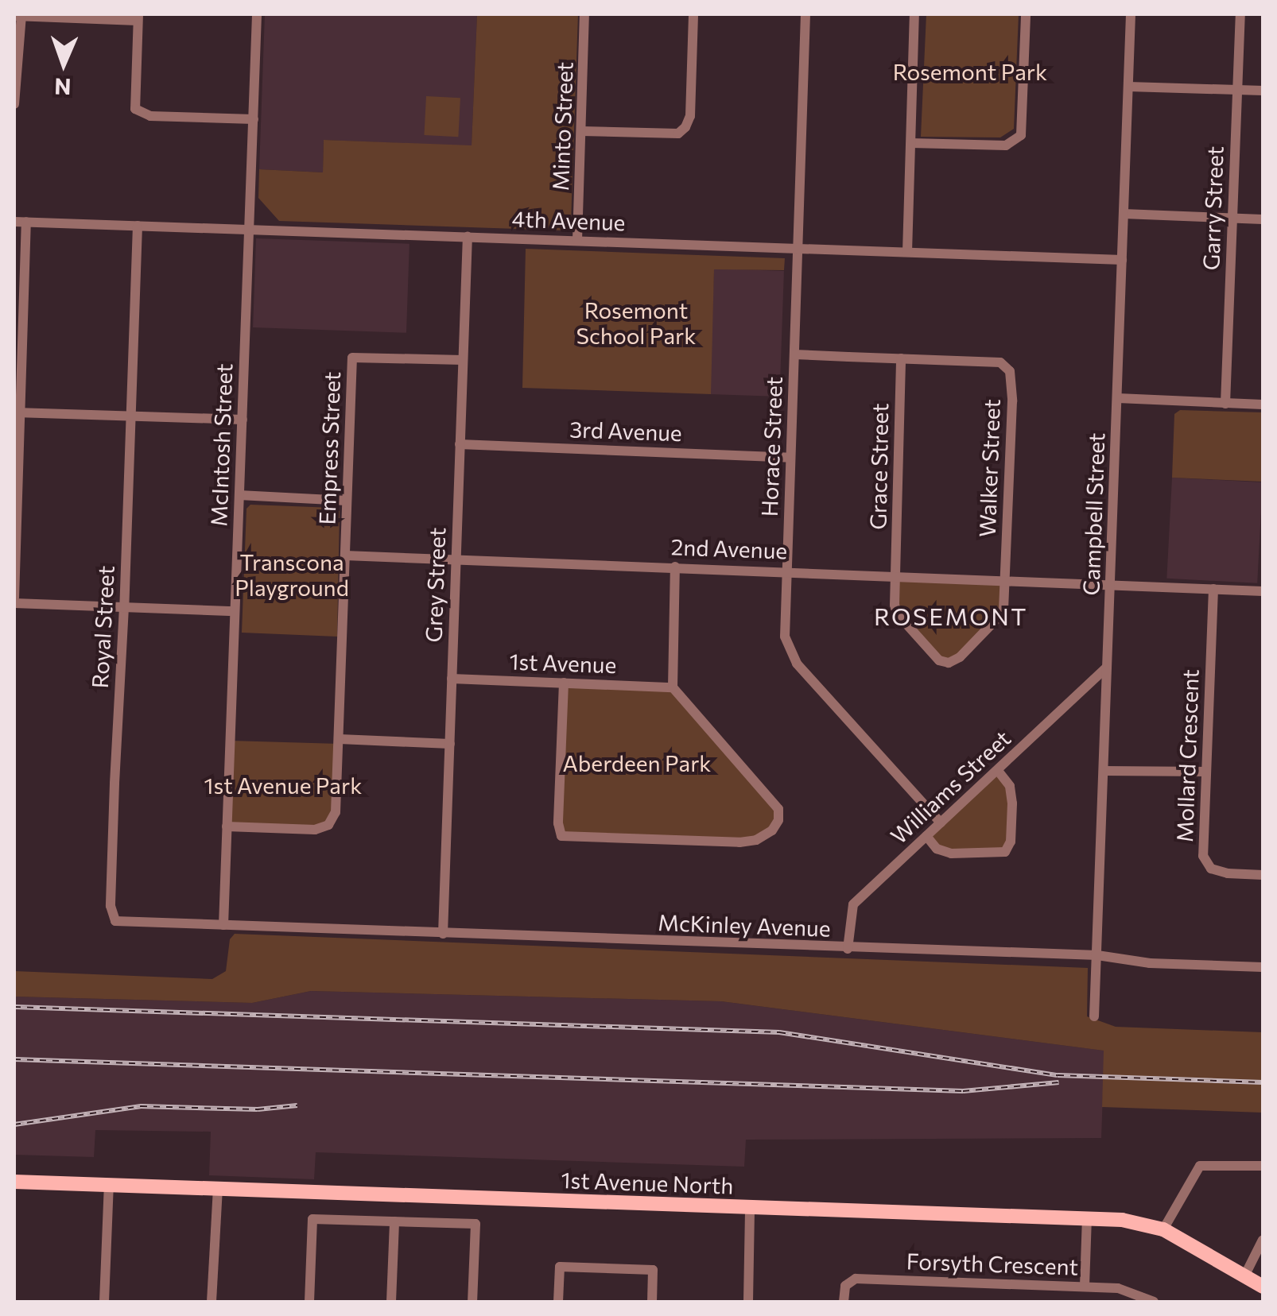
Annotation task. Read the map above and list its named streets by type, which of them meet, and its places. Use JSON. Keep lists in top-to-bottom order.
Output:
{
  "streets": {
    "main road": ["1st Avenue North"],
    "street": [
      "Minto Street",
      "Garry Street",
      "4th Avenue",
      "3rd Avenue",
      "McIntosh Street",
      "Horace Street",
      "Empress Street",
      "Grace Street",
      "Walker Street",
      "Campbell Street",
      "2nd Avenue",
      "Grey Street",
      "Royal Street",
      "1st Avenue",
      "Mollard Crescent",
      "Williams Street",
      "McKinley Avenue",
      "Forsyth Crescent"
    ]
  },
  "crossings": [
    ["Minto Street", "4th Avenue"],
    ["4th Avenue", "McIntosh Street"],
    ["4th Avenue", "Horace Street"],
    ["4th Avenue", "Campbell Street"],
    ["4th Avenue", "Grey Street"],
    ["4th Avenue", "Royal Street"],
    ["3rd Avenue", "Horace Street"],
    ["3rd Avenue", "Grey Street"],
    ["McIntosh Street", "Empress Street"],
    ["McIntosh Street", "Royal Street"],
    ["McIntosh Street", "McKinley Avenue"],
    ["Horace Street", "2nd Avenue"],
    ["Horace Street", "Williams Street"],
    ["Empress Street", "2nd Avenue"],
    ["Empress Street", "Grey Street"],
    ["Grace Street", "Walker Street"],
    ["Grace Street", "2nd Avenue"],
    ["Walker Street", "2nd Avenue"],
    ["Campbell Street", "2nd Avenue"],
    ["Campbell Street", "Williams Street"],
    ["Campbell Street", "McKinley Avenue"],
    ["2nd Avenue", "Grey Street"],
    ["2nd Avenue", "Mollard Crescent"],
    ["Grey Street", "1st Avenue"],
    ["Grey Street", "McKinley Avenue"],
    ["Royal Street", "McKinley Avenue"],
    ["Williams Street", "McKinley Avenue"]
  ],
  "districts": ["ROSEMONT"],
  "parks": [
    "Rosemont Park",
    "Rosemont School Park",
    "Transcona Playground",
    "Aberdeen Park",
    "1st Avenue Park"
  ],
  "north": "bottom"
}
